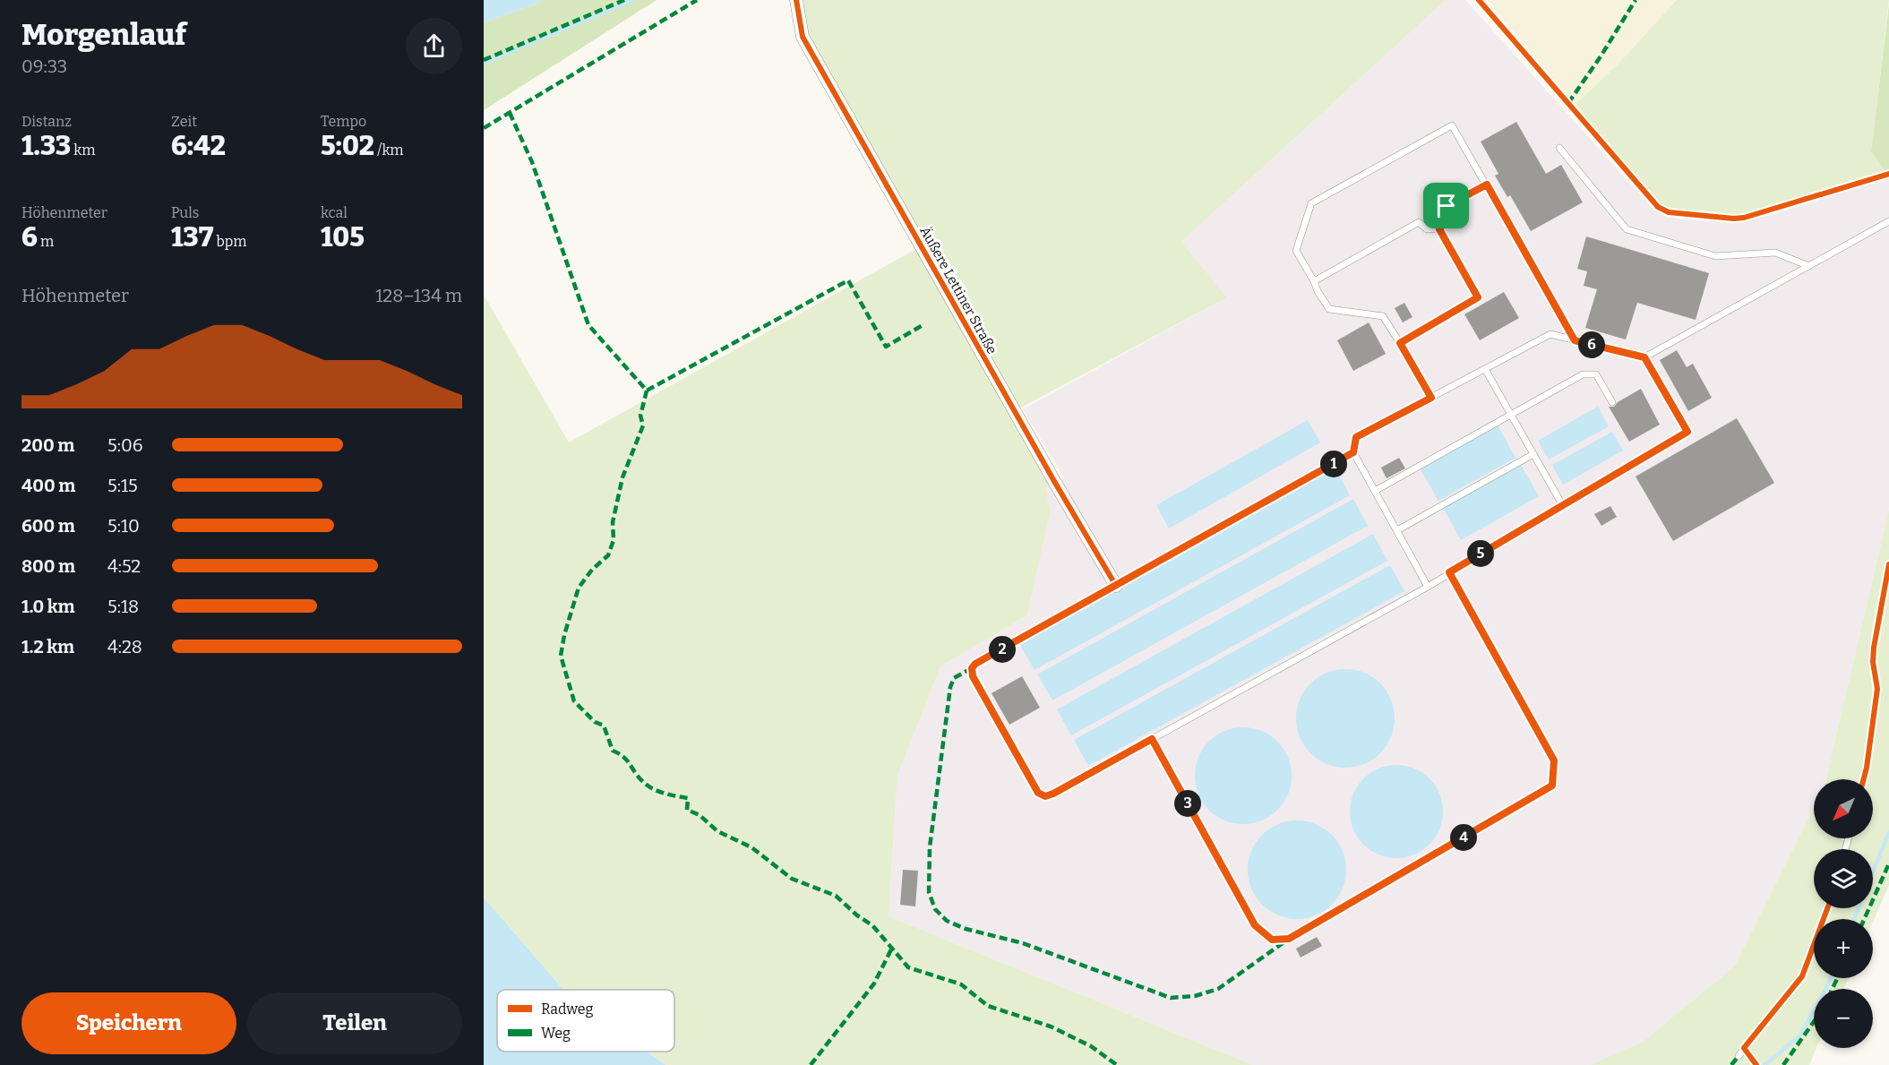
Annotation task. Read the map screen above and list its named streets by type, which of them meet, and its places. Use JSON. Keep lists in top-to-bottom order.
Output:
{
  "streets": {
    "street": ["Äußere Lettiner Straße"]
  },
  "legend": ["Radweg", "Weg"],
  "north": "bottom left",
  "page": {
    "heading": ["Morgenlauf", "09:33"],
    "stats": [
      ["Distanz", "1.33 km"],
      ["Zeit", "6:42"],
      ["Tempo", "5:02 /km"],
      ["Höhenmeter", "6 m"],
      ["Puls", "137 bpm"],
      ["kcal", "105"]
    ],
    "chart": ["Höhenmeter", "128–134 m"],
    "pins": [
      "6",
      "1",
      "5",
      "2",
      "3",
      "4"
    ],
    "list": [
      {
        "name": "200 m",
        "note": "5:06"
      },
      {
        "name": "400 m",
        "note": "5:15"
      },
      {
        "name": "600 m",
        "note": "5:10"
      },
      {
        "name": "800 m",
        "note": "4:52"
      },
      {
        "name": "1.0 km",
        "note": "5:18"
      },
      {
        "name": "1.2 km",
        "note": "4:28"
      }
    ],
    "map_buttons": ["+", "−"],
    "buttons": ["Speichern", "Teilen"]
  }
}
